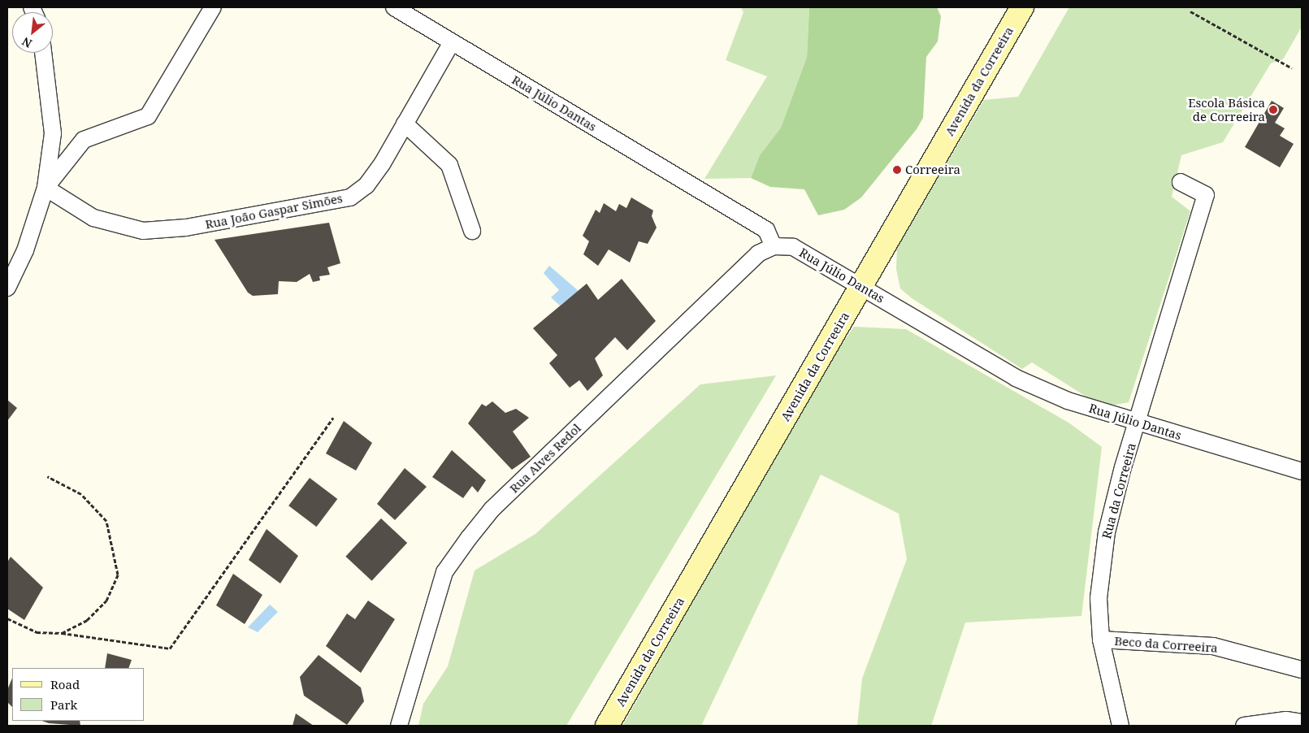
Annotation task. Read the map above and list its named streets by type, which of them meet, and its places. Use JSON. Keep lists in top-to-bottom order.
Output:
{
  "streets": {
    "main road": ["Avenida da Correeira"],
    "street": [
      "Rua Júlio Dantas",
      "Rua João Gaspar Simões",
      "Rua Alves Redol",
      "Rua da Correeira",
      "Beco da Correeira"
    ]
  },
  "crossings": [
    ["Avenida da Correeira", "Rua Júlio Dantas"],
    ["Rua Júlio Dantas", "Rua João Gaspar Simões"],
    ["Rua Júlio Dantas", "Rua Alves Redol"],
    ["Rua Júlio Dantas", "Rua da Correeira"],
    ["Rua da Correeira", "Beco da Correeira"]
  ],
  "places": ["Escola Básica de Correeira", "Correeira"],
  "legend": ["Road", "Park"],
  "north": "bottom left"
}
